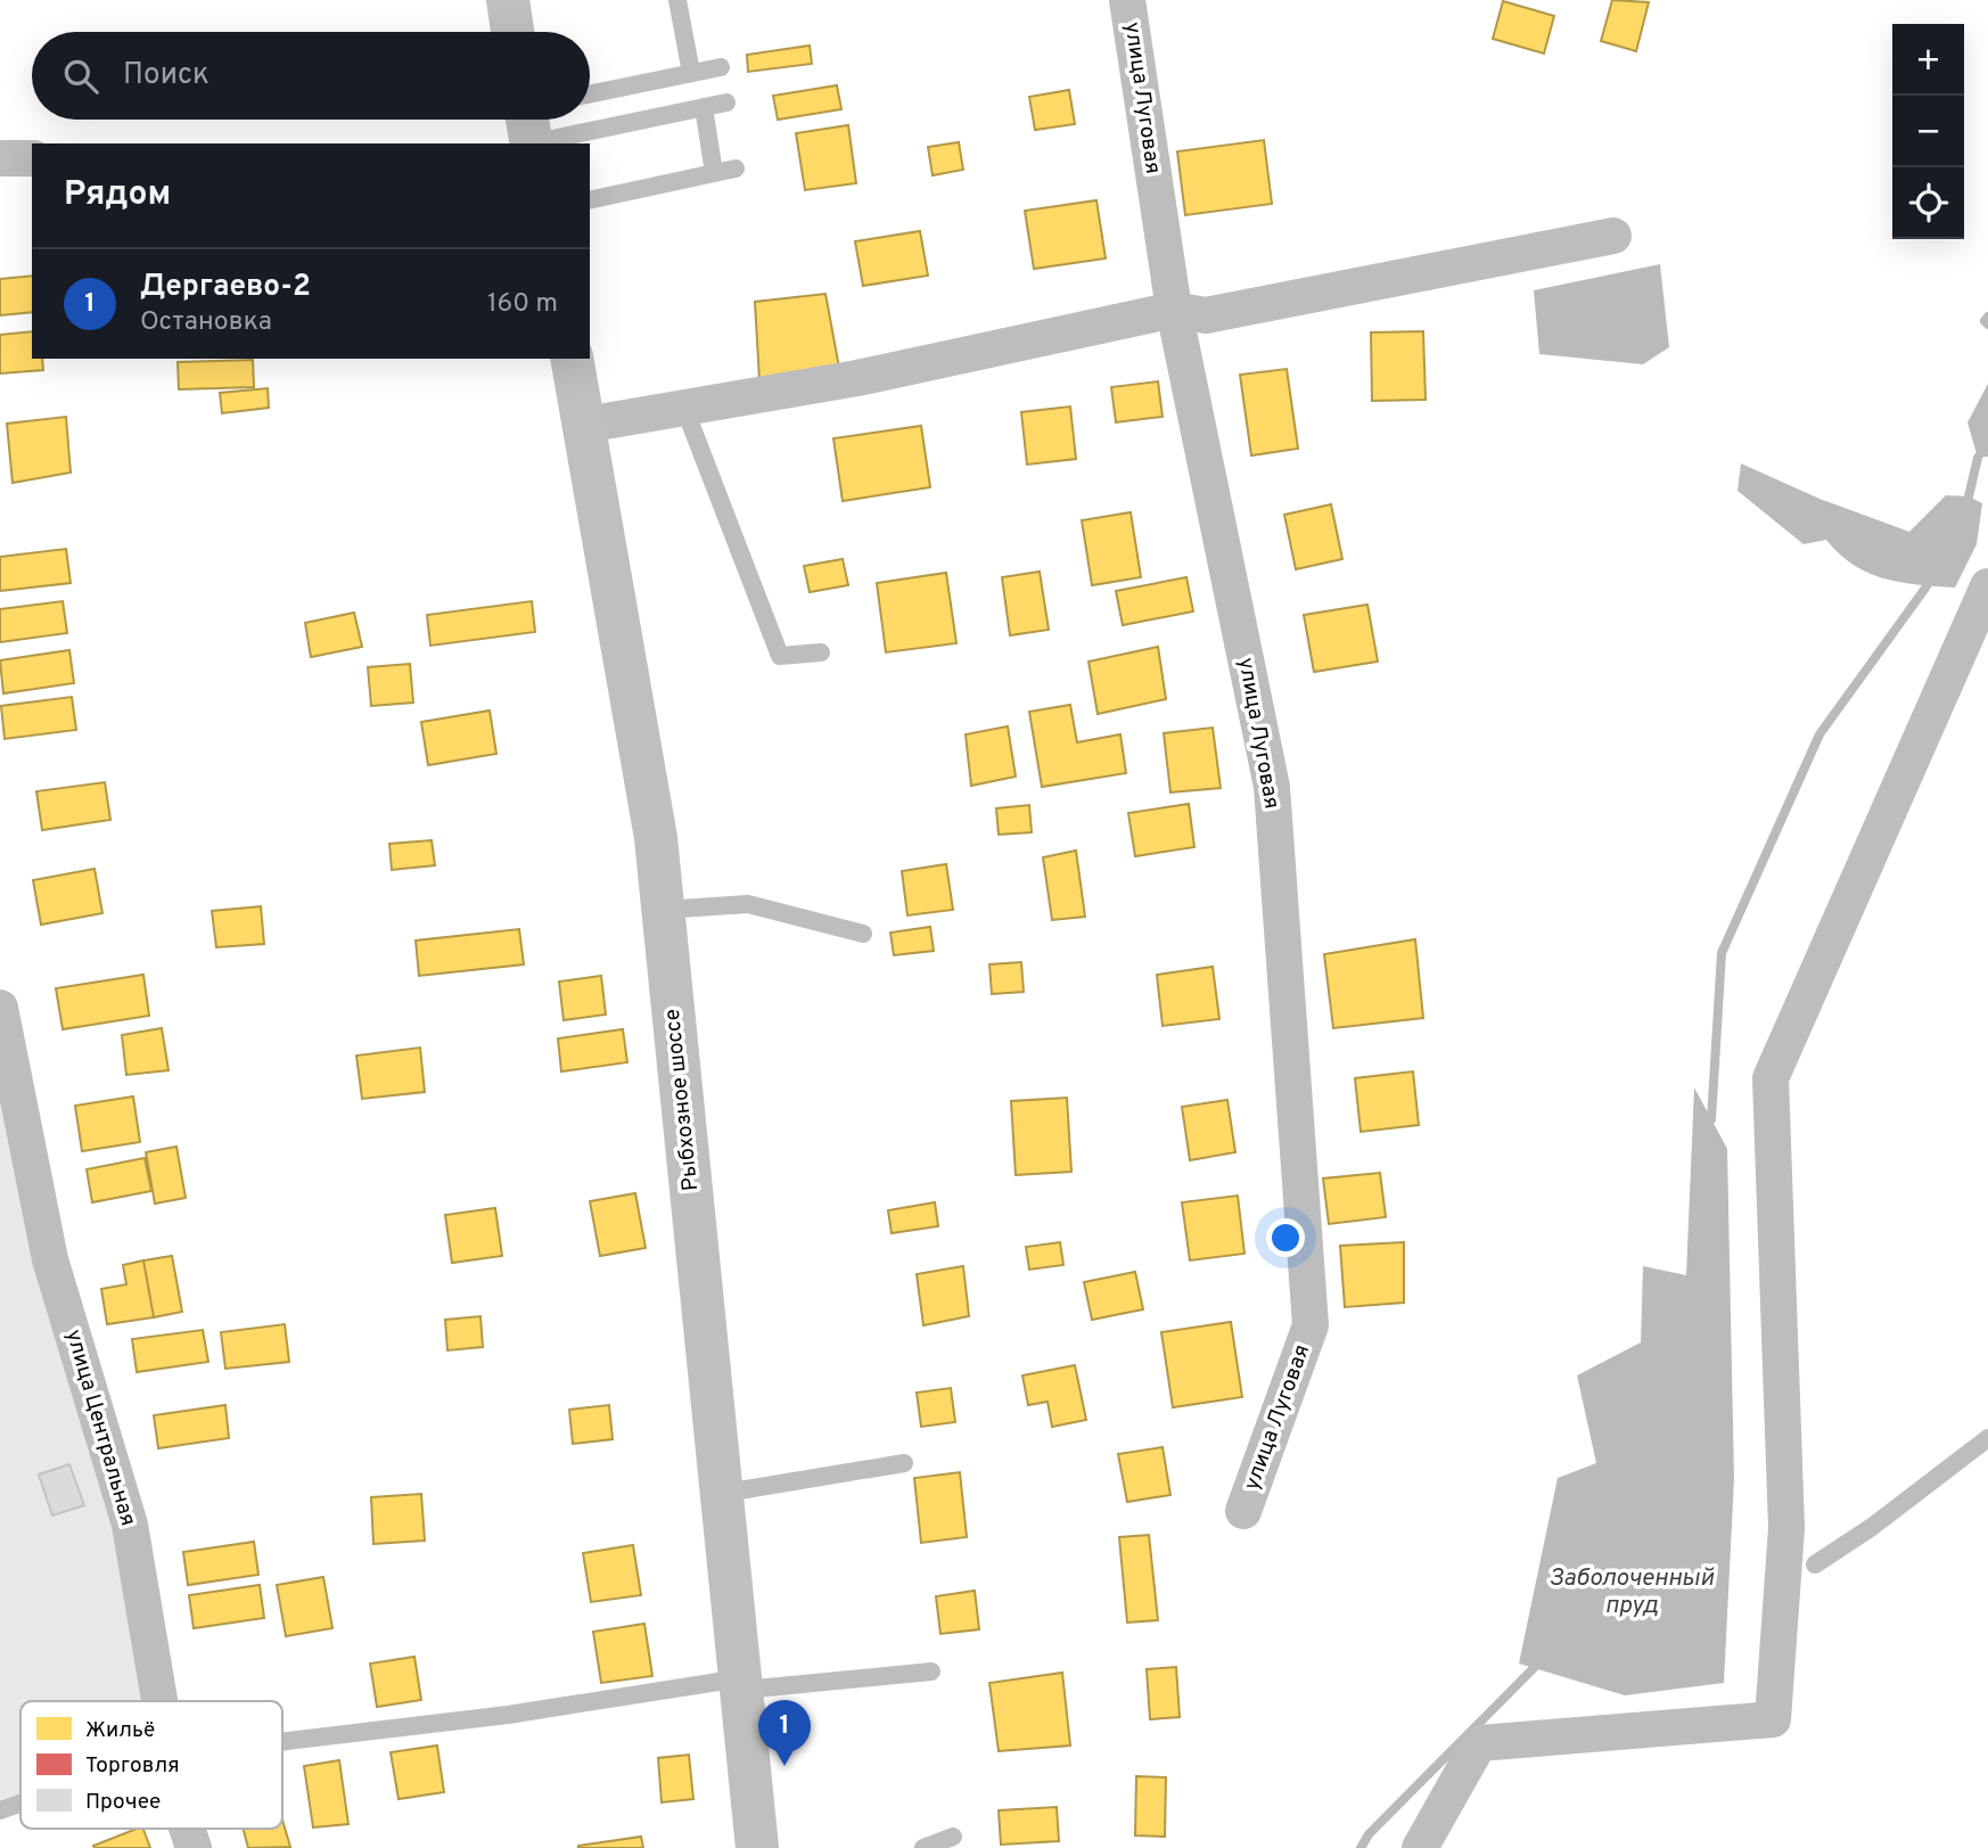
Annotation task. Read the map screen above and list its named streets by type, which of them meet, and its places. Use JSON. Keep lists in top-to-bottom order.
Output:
{
  "streets": {
    "main road": ["Рыбхозное шоссе"],
    "street": ["улица Луговая", "улица Центральная"]
  },
  "water": ["Заболоченный пруд"],
  "legend": ["Жильё", "Торговля", "Прочее"],
  "page": {
    "map_buttons": ["+", "−"],
    "search": "Поиск",
    "heading": "Рядом",
    "list": [
      {
        "mark": "1",
        "name": "Дергаево-2",
        "note": "Остановка",
        "value": "160 m"
      }
    ],
    "pins": "1"
  }
}
